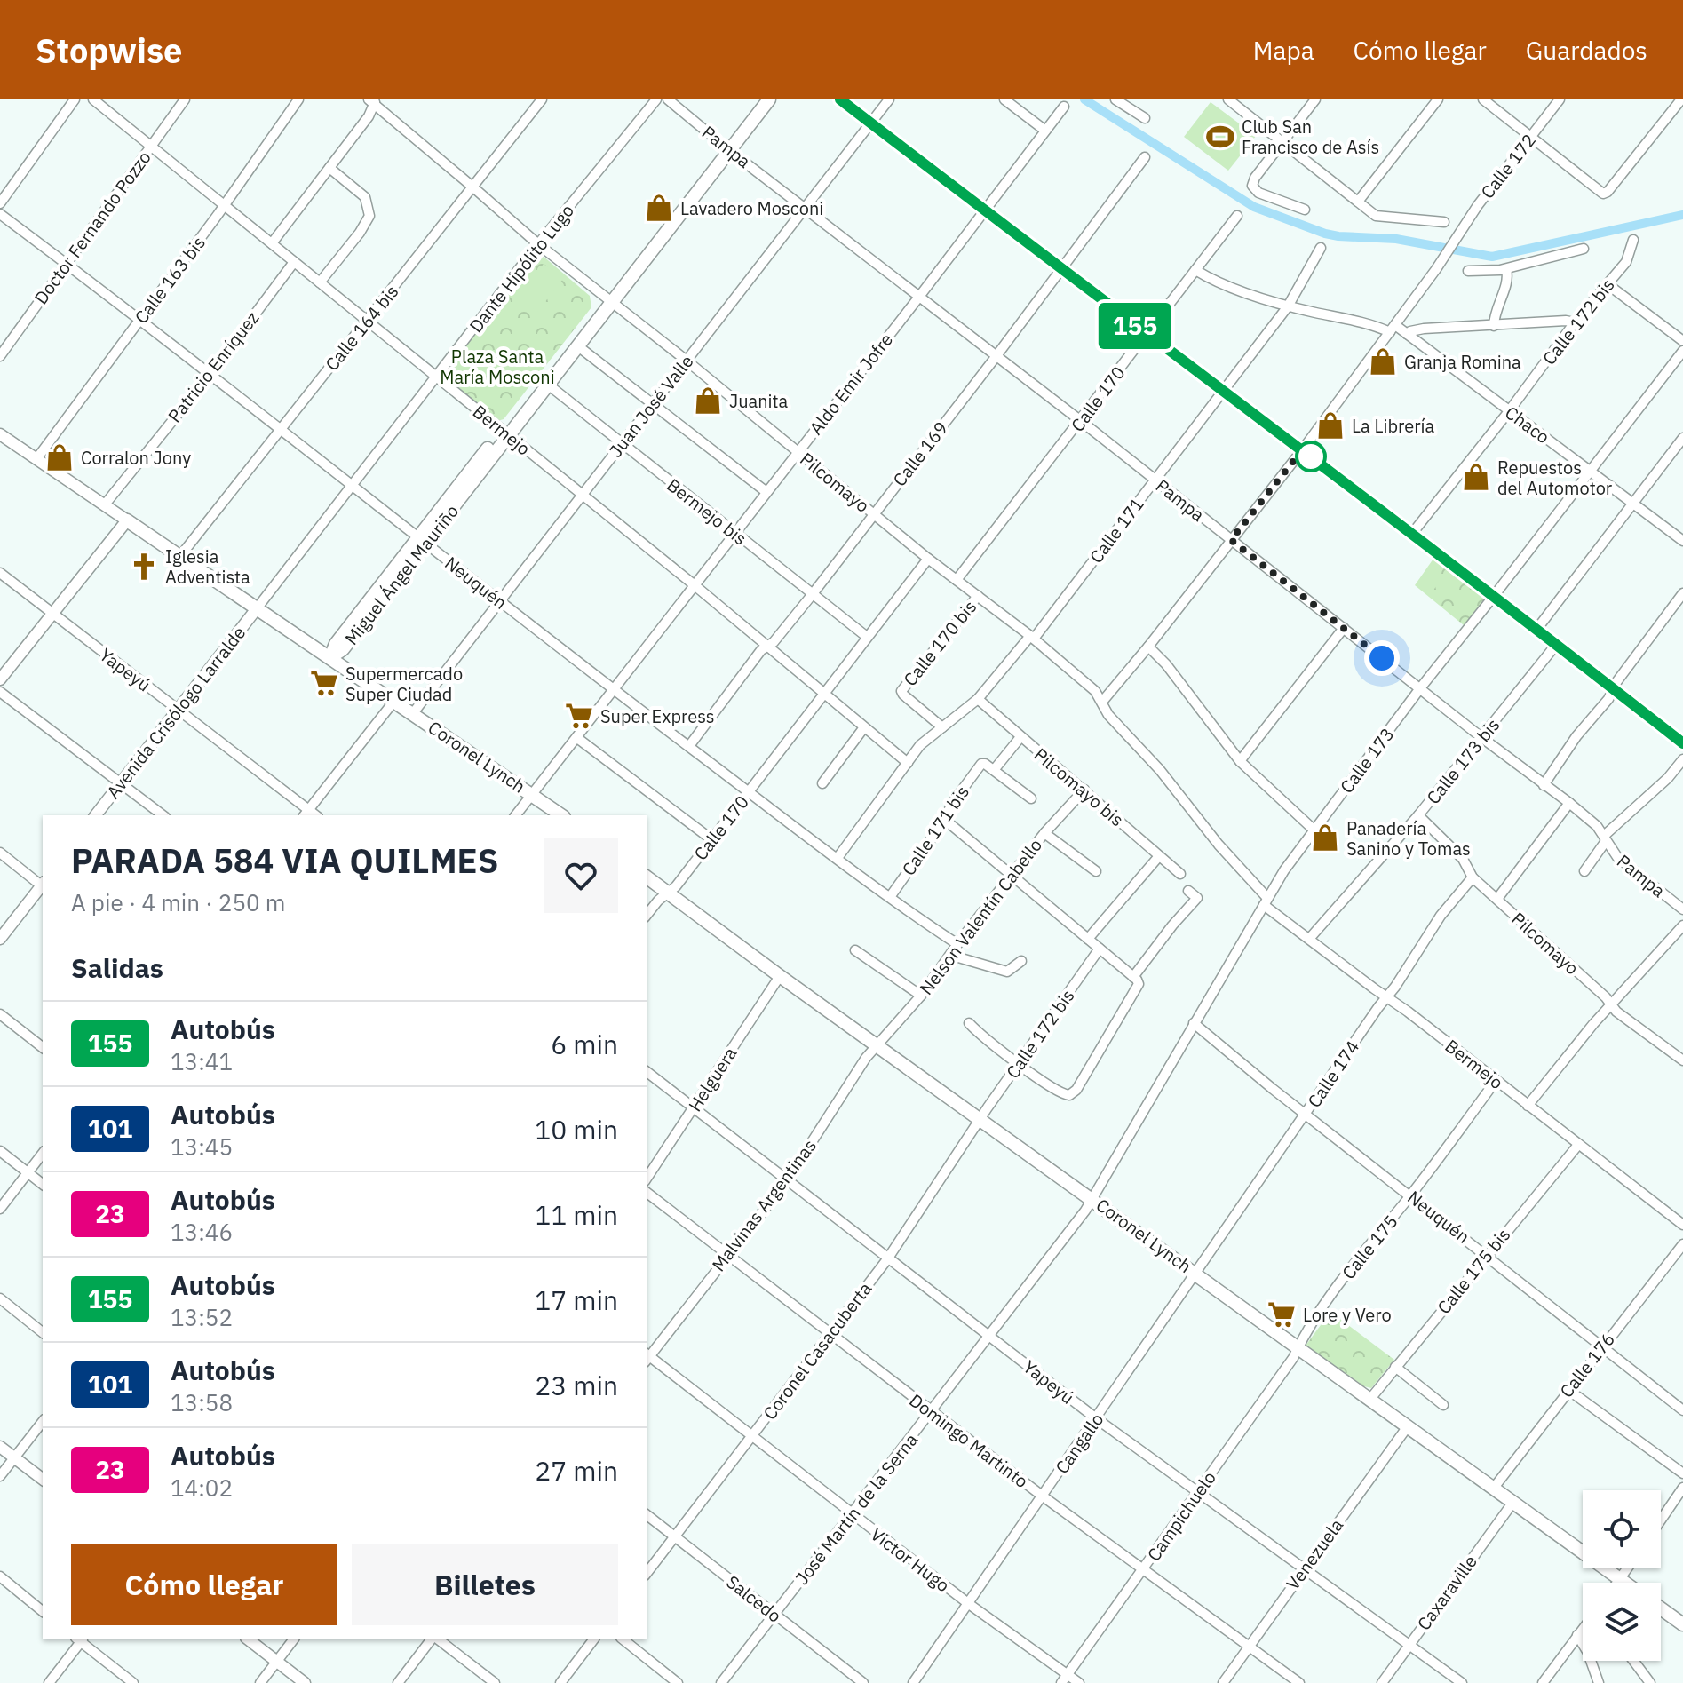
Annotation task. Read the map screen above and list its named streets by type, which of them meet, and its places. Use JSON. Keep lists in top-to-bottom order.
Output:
{
  "streets": {
    "main road": ["Miguel Ángel Mauriño", "Coronel Lynch"],
    "street": [
      "Pampa",
      "Calle 172",
      "Doctor Fernando Pozzo",
      "Dante Hipólito Lugo",
      "Calle 163 bis",
      "Calle 172 bis",
      "Calle 164 bis",
      "Patricio Enríquez",
      "Aldo Emir Jofre",
      "Calle 170",
      "Juan José Valle",
      "Chaco",
      "Bermejo",
      "Calle 169",
      "Pilcomayo",
      "Bermejo bis",
      "Calle 171",
      "Neuquén",
      "Calle 170 bis",
      "Yapeyú",
      "Avenida Crisólogo Larralde",
      "Calle 173",
      "Calle 173 bis",
      "Pilcomayo bis",
      "Calle 171 bis",
      "Nelson Valentín Cabello",
      "Calle 174",
      "Helguera",
      "Malvinas Argentinas",
      "Calle 175",
      "Calle 175 bis",
      "Coronel Casacuberta",
      "Calle 176",
      "Domingo Martinto",
      "Cangallo",
      "José Martín de la Serna",
      "Campichuelo",
      "Venezuela",
      "Victor Hugo",
      "Caxaraville",
      "Salcedo"
    ]
  },
  "crossings": [
    ["Pampa", "Aldo Emir Jofre"],
    ["Pampa", "Calle 170"],
    ["Pampa", "Juan José Valle"],
    ["Pampa", "Calle 169"],
    ["Pampa", "Calle 171"],
    ["Pampa", "Miguel Ángel Mauriño"],
    ["Pampa", "Calle 173"],
    ["Pampa", "Calle 173 bis"],
    ["Calle 172", "Chaco"],
    ["Doctor Fernando Pozzo", "Bermejo"],
    ["Doctor Fernando Pozzo", "Neuquén"],
    ["Dante Hipólito Lugo", "Bermejo"],
    ["Dante Hipólito Lugo", "Pilcomayo"],
    ["Dante Hipólito Lugo", "Neuquén"],
    ["Dante Hipólito Lugo", "Avenida Crisólogo Larralde"],
    ["Dante Hipólito Lugo", "Coronel Lynch"],
    ["Calle 163 bis", "Bermejo"],
    ["Calle 163 bis", "Neuquén"],
    ["Calle 163 bis", "Coronel Lynch"],
    ["Calle 172 bis", "Chaco"],
    ["Calle 172 bis", "Coronel Lynch"],
    ["Calle 172 bis", "Coronel Casacuberta"],
    ["Calle 164 bis", "Bermejo"],
    ["Calle 164 bis", "Pilcomayo"],
    ["Calle 164 bis", "Neuquén"],
    ["Calle 164 bis", "Coronel Lynch"],
    ["Patricio Enríquez", "Bermejo"],
    ["Patricio Enríquez", "Neuquén"],
    ["Patricio Enríquez", "Coronel Lynch"],
    ["Aldo Emir Jofre", "Bermejo"],
    ["Aldo Emir Jofre", "Pilcomayo"],
    ["Aldo Emir Jofre", "Bermejo bis"],
    ["Aldo Emir Jofre", "Neuquén"],
    ["Aldo Emir Jofre", "Coronel Lynch"],
    ["Calle 170", "Chaco"],
    ["Calle 170", "Bermejo"],
    ["Calle 170", "Pilcomayo"],
    ["Calle 170", "Bermejo bis"],
    ["Calle 170", "Neuquén"],
    ["Calle 170", "Coronel Lynch"],
    ["Juan José Valle", "Bermejo"],
    ["Juan José Valle", "Pilcomayo"],
    ["Juan José Valle", "Bermejo bis"],
    ["Juan José Valle", "Neuquén"],
    ["Juan José Valle", "Coronel Lynch"],
    ["Chaco", "Calle 171"],
    ["Chaco", "Calle 173"],
    ["Bermejo", "Calle 169"],
    ["Bermejo", "Pilcomayo"],
    ["Bermejo", "Calle 171"],
    ["Bermejo", "Miguel Ángel Mauriño"],
    ["Bermejo", "Calle 173"],
    ["Bermejo", "Calle 173 bis"],
    ["Bermejo", "Calle 174"],
    ["Bermejo", "Calle 175"],
    ["Bermejo", "Calle 175 bis"],
    ["Calle 169", "Pilcomayo"],
    ["Calle 169", "Bermejo bis"],
    ["Calle 169", "Neuquén"],
    ["Pilcomayo", "Calle 171"],
    ["Pilcomayo", "Miguel Ángel Mauriño"],
    ["Pilcomayo", "Calle 170 bis"],
    ["Pilcomayo", "Calle 173"],
    ["Pilcomayo", "Calle 173 bis"],
    ["Pilcomayo", "Calle 174"],
    ["Bermejo bis", "Miguel Ángel Mauriño"],
    ["Calle 171", "Neuquén"],
    ["Calle 171", "Calle 170 bis"],
    ["Calle 171", "Pilcomayo bis"],
    ["Miguel Ángel Mauriño", "Neuquén"],
    ["Miguel Ángel Mauriño", "Coronel Lynch"],
    ["Neuquén", "Calle 173"],
    ["Neuquén", "Calle 171 bis"],
    ["Neuquén", "Nelson Valentín Cabello"],
    ["Neuquén", "Calle 174"],
    ["Neuquén", "Calle 175"],
    ["Neuquén", "Calle 175 bis"],
    ["Neuquén", "Calle 176"],
    ["Yapeyú", "Avenida Crisólogo Larralde"],
    ["Yapeyú", "Helguera"],
    ["Yapeyú", "Malvinas Argentinas"],
    ["Yapeyú", "Coronel Casacuberta"],
    ["Yapeyú", "Cangallo"],
    ["Yapeyú", "José Martín de la Serna"],
    ["Yapeyú", "Campichuelo"],
    ["Yapeyú", "Venezuela"],
    ["Yapeyú", "Caxaraville"],
    ["Avenida Crisólogo Larralde", "Coronel Lynch"],
    ["Coronel Lynch", "Calle 173"],
    ["Coronel Lynch", "Nelson Valentín Cabello"],
    ["Coronel Lynch", "Calle 174"],
    ["Coronel Lynch", "Helguera"],
    ["Coronel Lynch", "Malvinas Argentinas"],
    ["Coronel Lynch", "Calle 175"],
    ["Coronel Lynch", "Calle 175 bis"],
    ["Coronel Lynch", "Coronel Casacuberta"],
    ["Coronel Lynch", "Calle 176"],
    ["Coronel Lynch", "Cangallo"],
    ["Coronel Lynch", "José Martín de la Serna"],
    ["Coronel Lynch", "Campichuelo"],
    ["Coronel Lynch", "Venezuela"],
    ["Coronel Lynch", "Caxaraville"],
    ["Calle 173", "José Martín de la Serna"],
    ["Pilcomayo bis", "Nelson Valentín Cabello"],
    ["Nelson Valentín Cabello", "Malvinas Argentinas"],
    ["Calle 174", "Cangallo"],
    ["Malvinas Argentinas", "Domingo Martinto"],
    ["Malvinas Argentinas", "Victor Hugo"],
    ["Calle 175", "Campichuelo"],
    ["Coronel Casacuberta", "Domingo Martinto"],
    ["Coronel Casacuberta", "Victor Hugo"],
    ["Coronel Casacuberta", "Salcedo"],
    ["Domingo Martinto", "Cangallo"],
    ["Domingo Martinto", "José Martín de la Serna"],
    ["Domingo Martinto", "Campichuelo"],
    ["Domingo Martinto", "Venezuela"],
    ["Cangallo", "Victor Hugo"],
    ["José Martín de la Serna", "Victor Hugo"],
    ["José Martín de la Serna", "Salcedo"],
    ["Campichuelo", "Victor Hugo"]
  ],
  "parks": ["Plaza Santa María Mosconi"],
  "places": {
    "sports": ["Club San Francisco de Asís"],
    "shop": [
      "Lavadero Mosconi",
      "Granja Romina",
      "Juanita",
      "La Librería",
      "Corralon Jony",
      "Repuestos del Automotor",
      "Panadería Sanino y Tomas"
    ],
    "church": ["Iglesia Adventista"],
    "supermarket": ["Supermercado Super Ciudad", "Super Express", "Lore y Vero"]
  },
  "lines": ["bus line 155"],
  "page": {
    "header": "Stopwise",
    "nav": ["Mapa", "Cómo llegar", "Guardados"],
    "on_map": "155",
    "heading": [
      ["PARADA 584 VIA QUILMES", "A pie · 4 min · 250 m"],
      "Salidas"
    ],
    "list": [
      {
        "mark": "155",
        "name": "Autobús",
        "note": "13:41",
        "value": "6 min"
      },
      {
        "mark": "101",
        "name": "Autobús",
        "note": "13:45",
        "value": "10 min"
      },
      {
        "mark": "23",
        "name": "Autobús",
        "note": "13:46",
        "value": "11 min"
      },
      {
        "mark": "155",
        "name": "Autobús",
        "note": "13:52",
        "value": "17 min"
      },
      {
        "mark": "101",
        "name": "Autobús",
        "note": "13:58",
        "value": "23 min"
      },
      {
        "mark": "23",
        "name": "Autobús",
        "note": "14:02",
        "value": "27 min"
      }
    ],
    "buttons": ["Cómo llegar", "Billetes"]
  }
}
